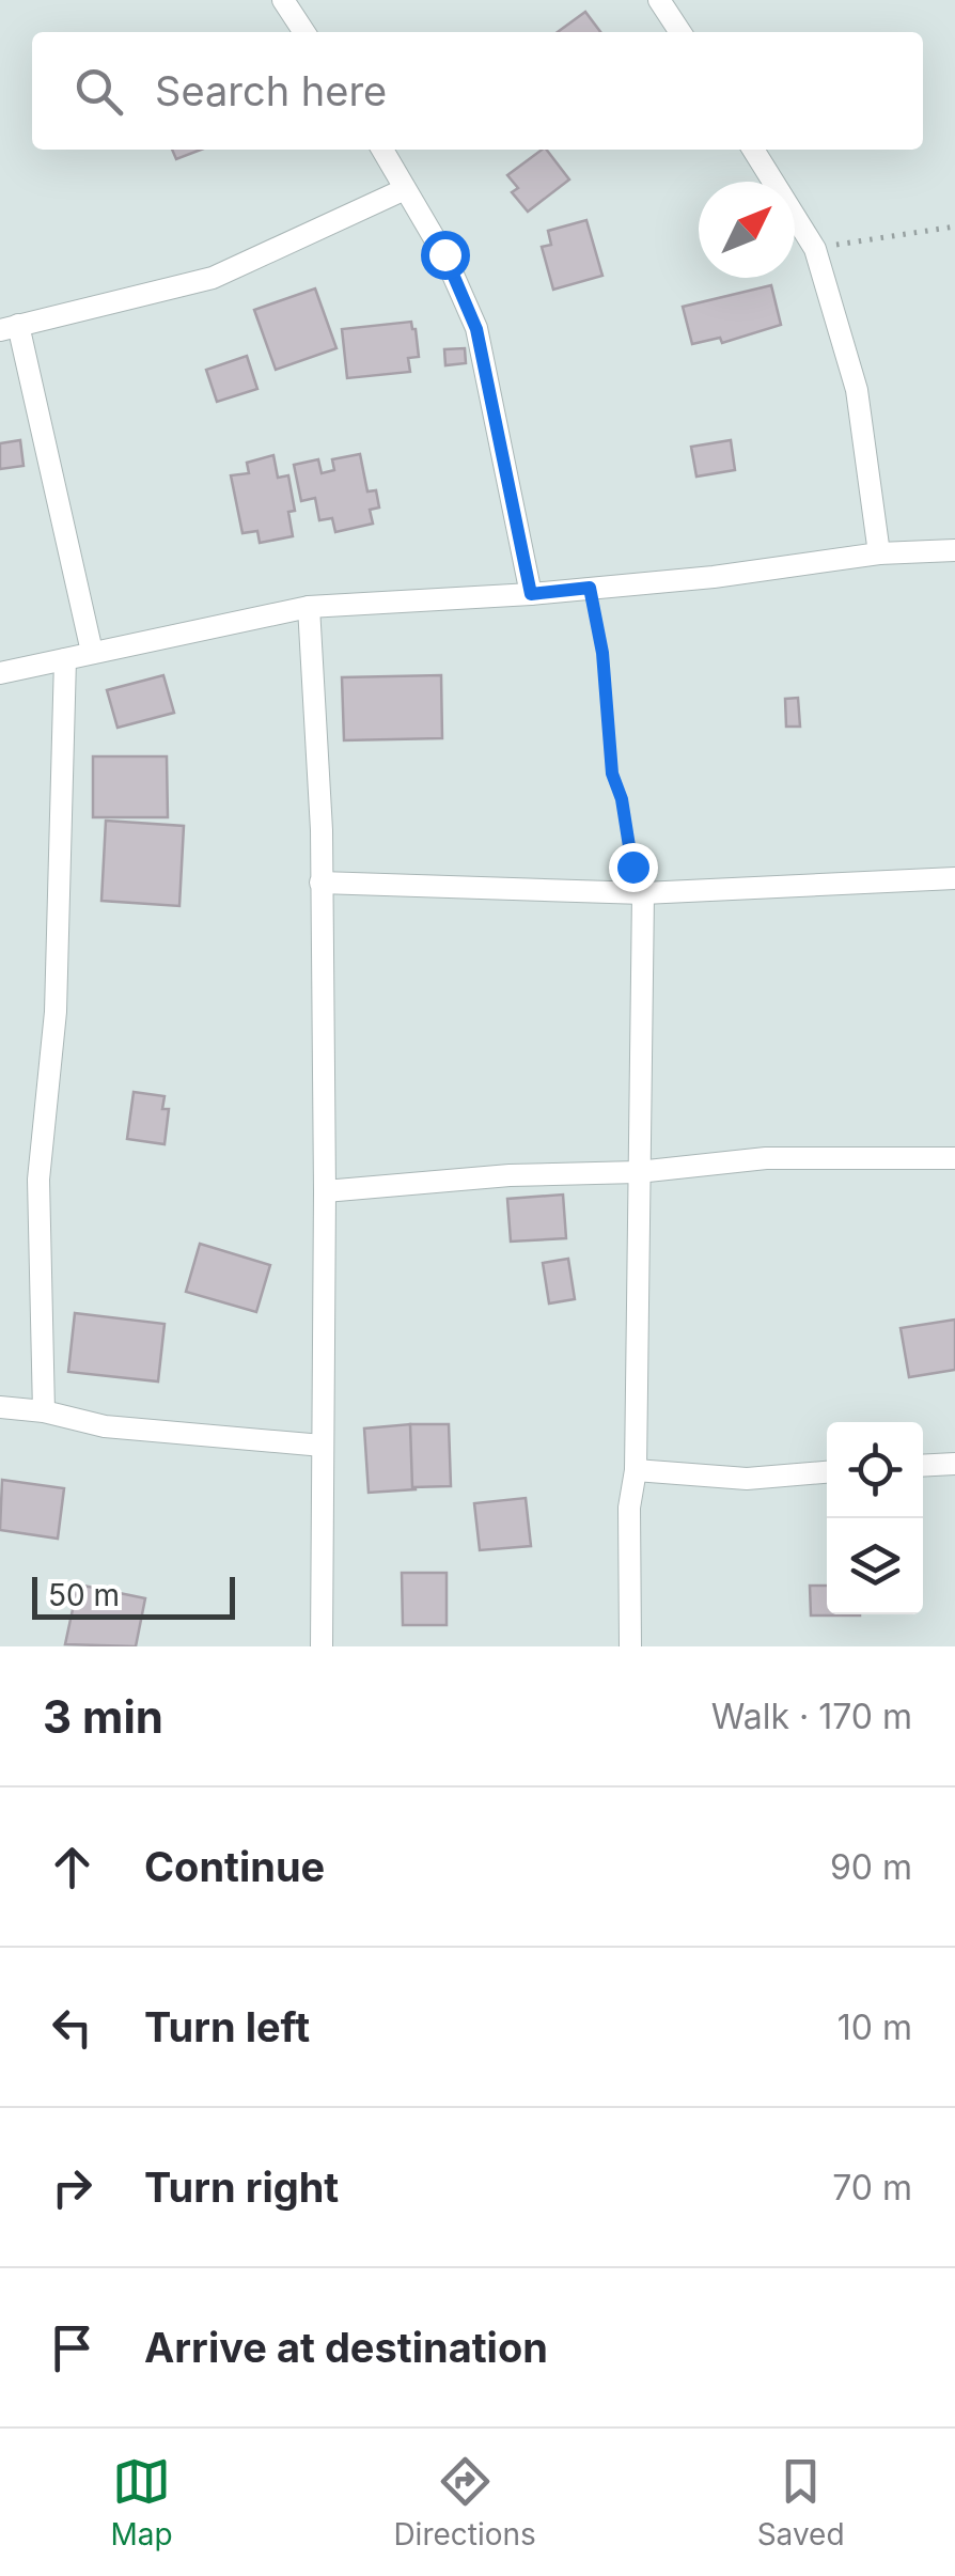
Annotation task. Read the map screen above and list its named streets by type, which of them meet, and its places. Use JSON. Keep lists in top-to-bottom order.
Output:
{
  "scale_bar": "50 m",
  "north": "top right",
  "page": {
    "search": "Search here",
    "scale": "50 m",
    "heading": ["3 min", "Walk · 170 m"],
    "list": [
      ["Continue", "90 m"],
      ["Turn left", "10 m"],
      ["Turn right", "70 m"],
      "Arrive at destination"
    ],
    "nav": ["Map", "Directions", "Saved"]
  }
}
